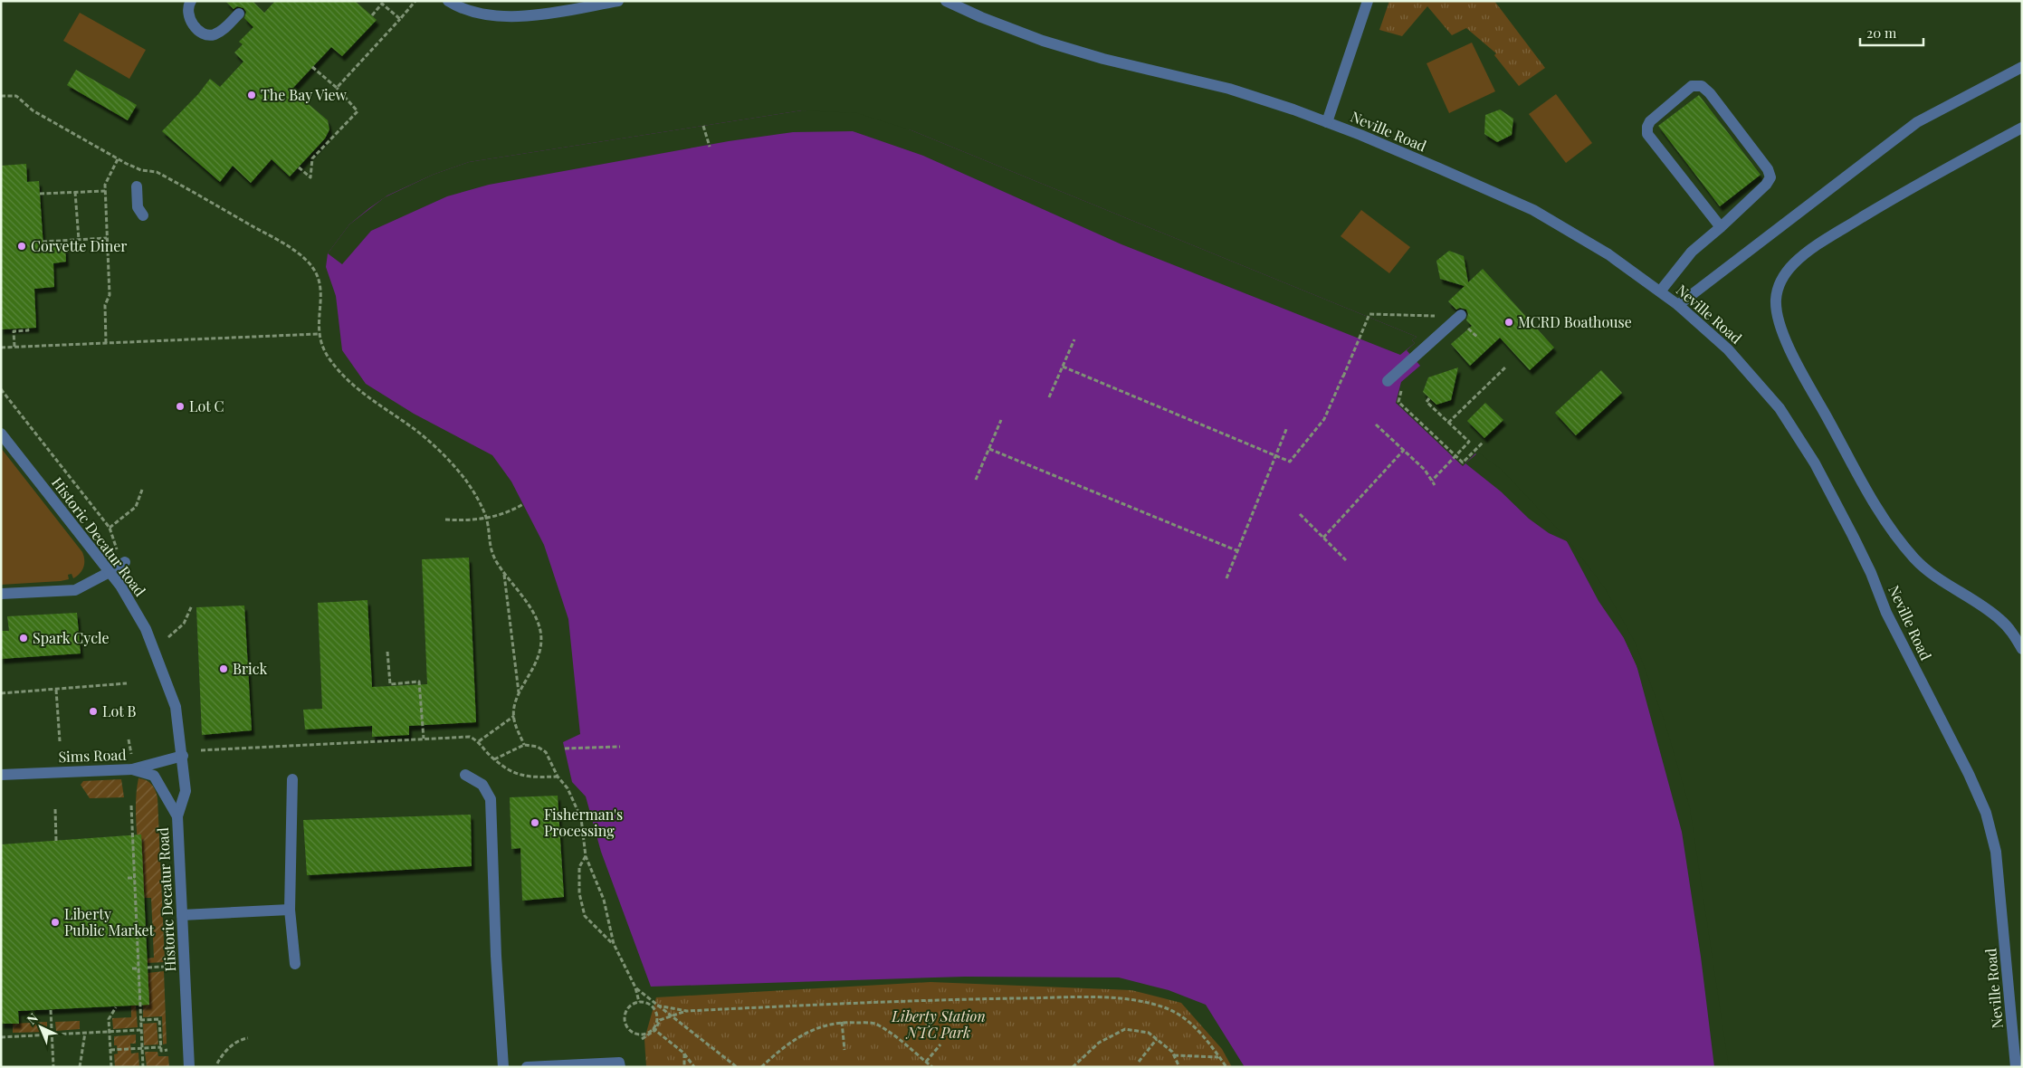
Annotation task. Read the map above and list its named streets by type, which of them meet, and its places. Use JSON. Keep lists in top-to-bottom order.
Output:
{
  "streets": {
    "street": ["Neville Road", "Historic Decatur Road", "Sims Road"]
  },
  "crossings": [
    ["Historic Decatur Road", "Sims Road"]
  ],
  "parks": ["Liberty Station NTC Park"],
  "places": [
    "The Bay View",
    "Corvette Diner",
    "MCRD Boathouse",
    "Lot C",
    "Spark Cycle",
    "Brick",
    "Lot B",
    "Fisherman's Processing",
    "Liberty Public Market"
  ],
  "scale_bar": "20 m",
  "north": "top left"
}
